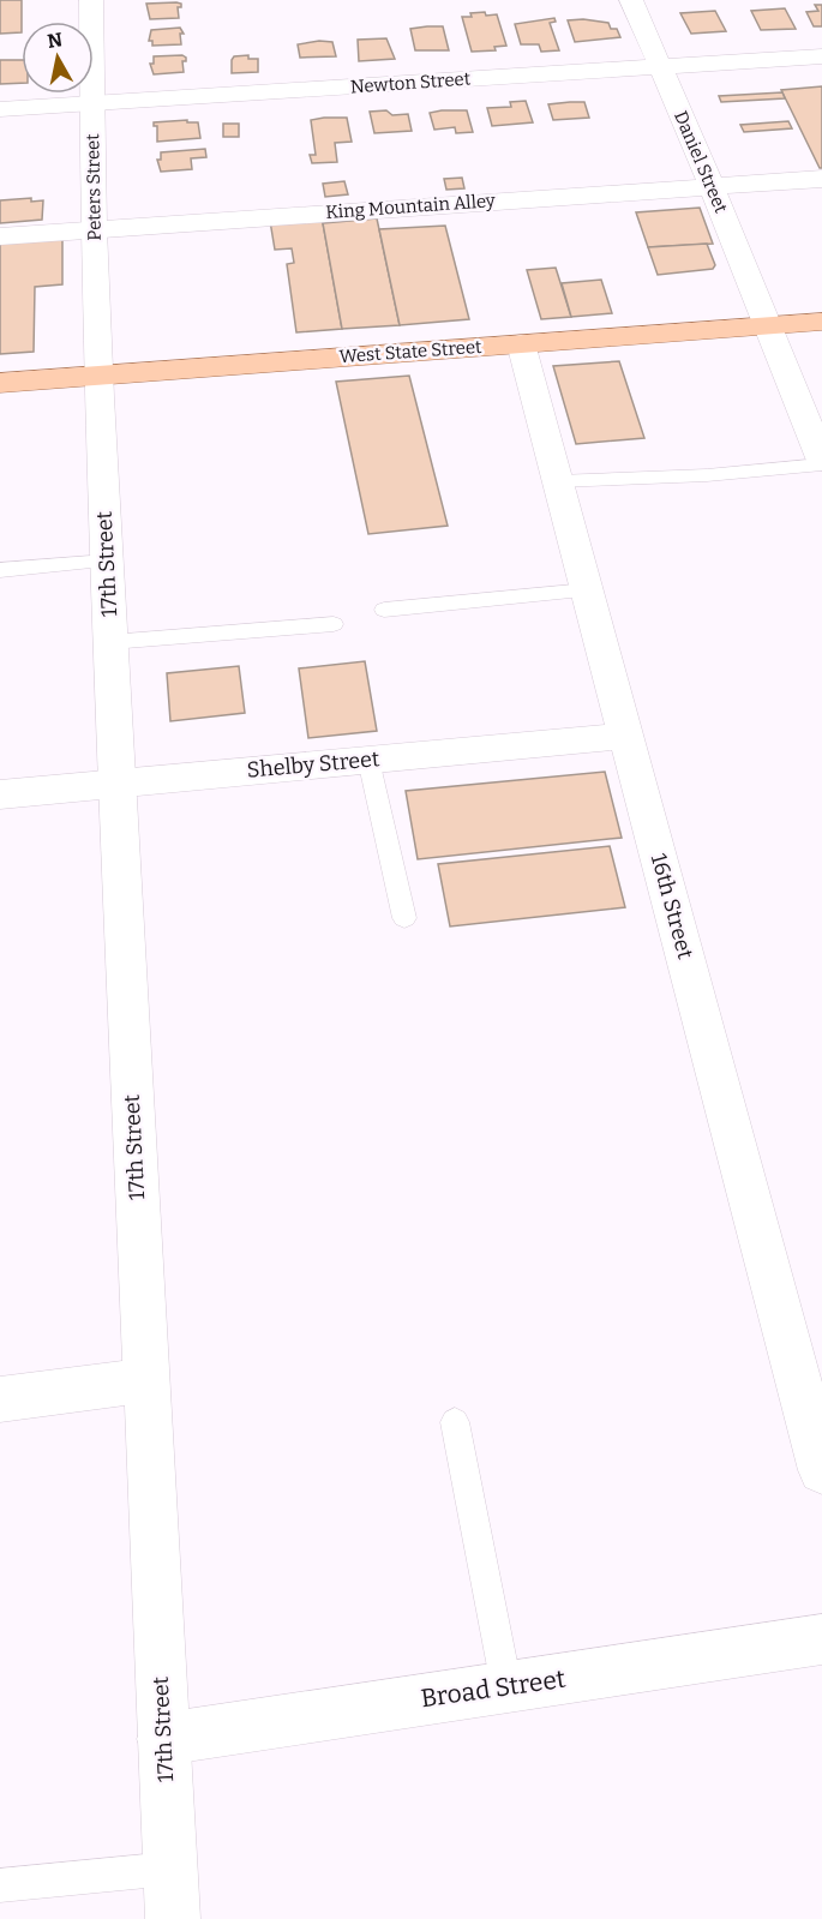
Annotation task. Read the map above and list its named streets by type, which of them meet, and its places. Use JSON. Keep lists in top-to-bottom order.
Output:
{
  "streets": {
    "main road": ["West State Street"],
    "street": [
      "Newton Street",
      "Daniel Street",
      "Peters Street",
      "King Mountain Alley",
      "17th Street",
      "Shelby Street",
      "16th Street",
      "Broad Street"
    ]
  },
  "crossings": [
    ["Newton Street", "Daniel Street"],
    ["Newton Street", "Peters Street"],
    ["Daniel Street", "King Mountain Alley"],
    ["Daniel Street", "West State Street"],
    ["Peters Street", "King Mountain Alley"],
    ["Peters Street", "West State Street"],
    ["Peters Street", "17th Street"],
    ["West State Street", "17th Street"],
    ["West State Street", "16th Street"],
    ["17th Street", "Shelby Street"],
    ["17th Street", "Broad Street"],
    ["Shelby Street", "16th Street"]
  ],
  "north": "top"
}
